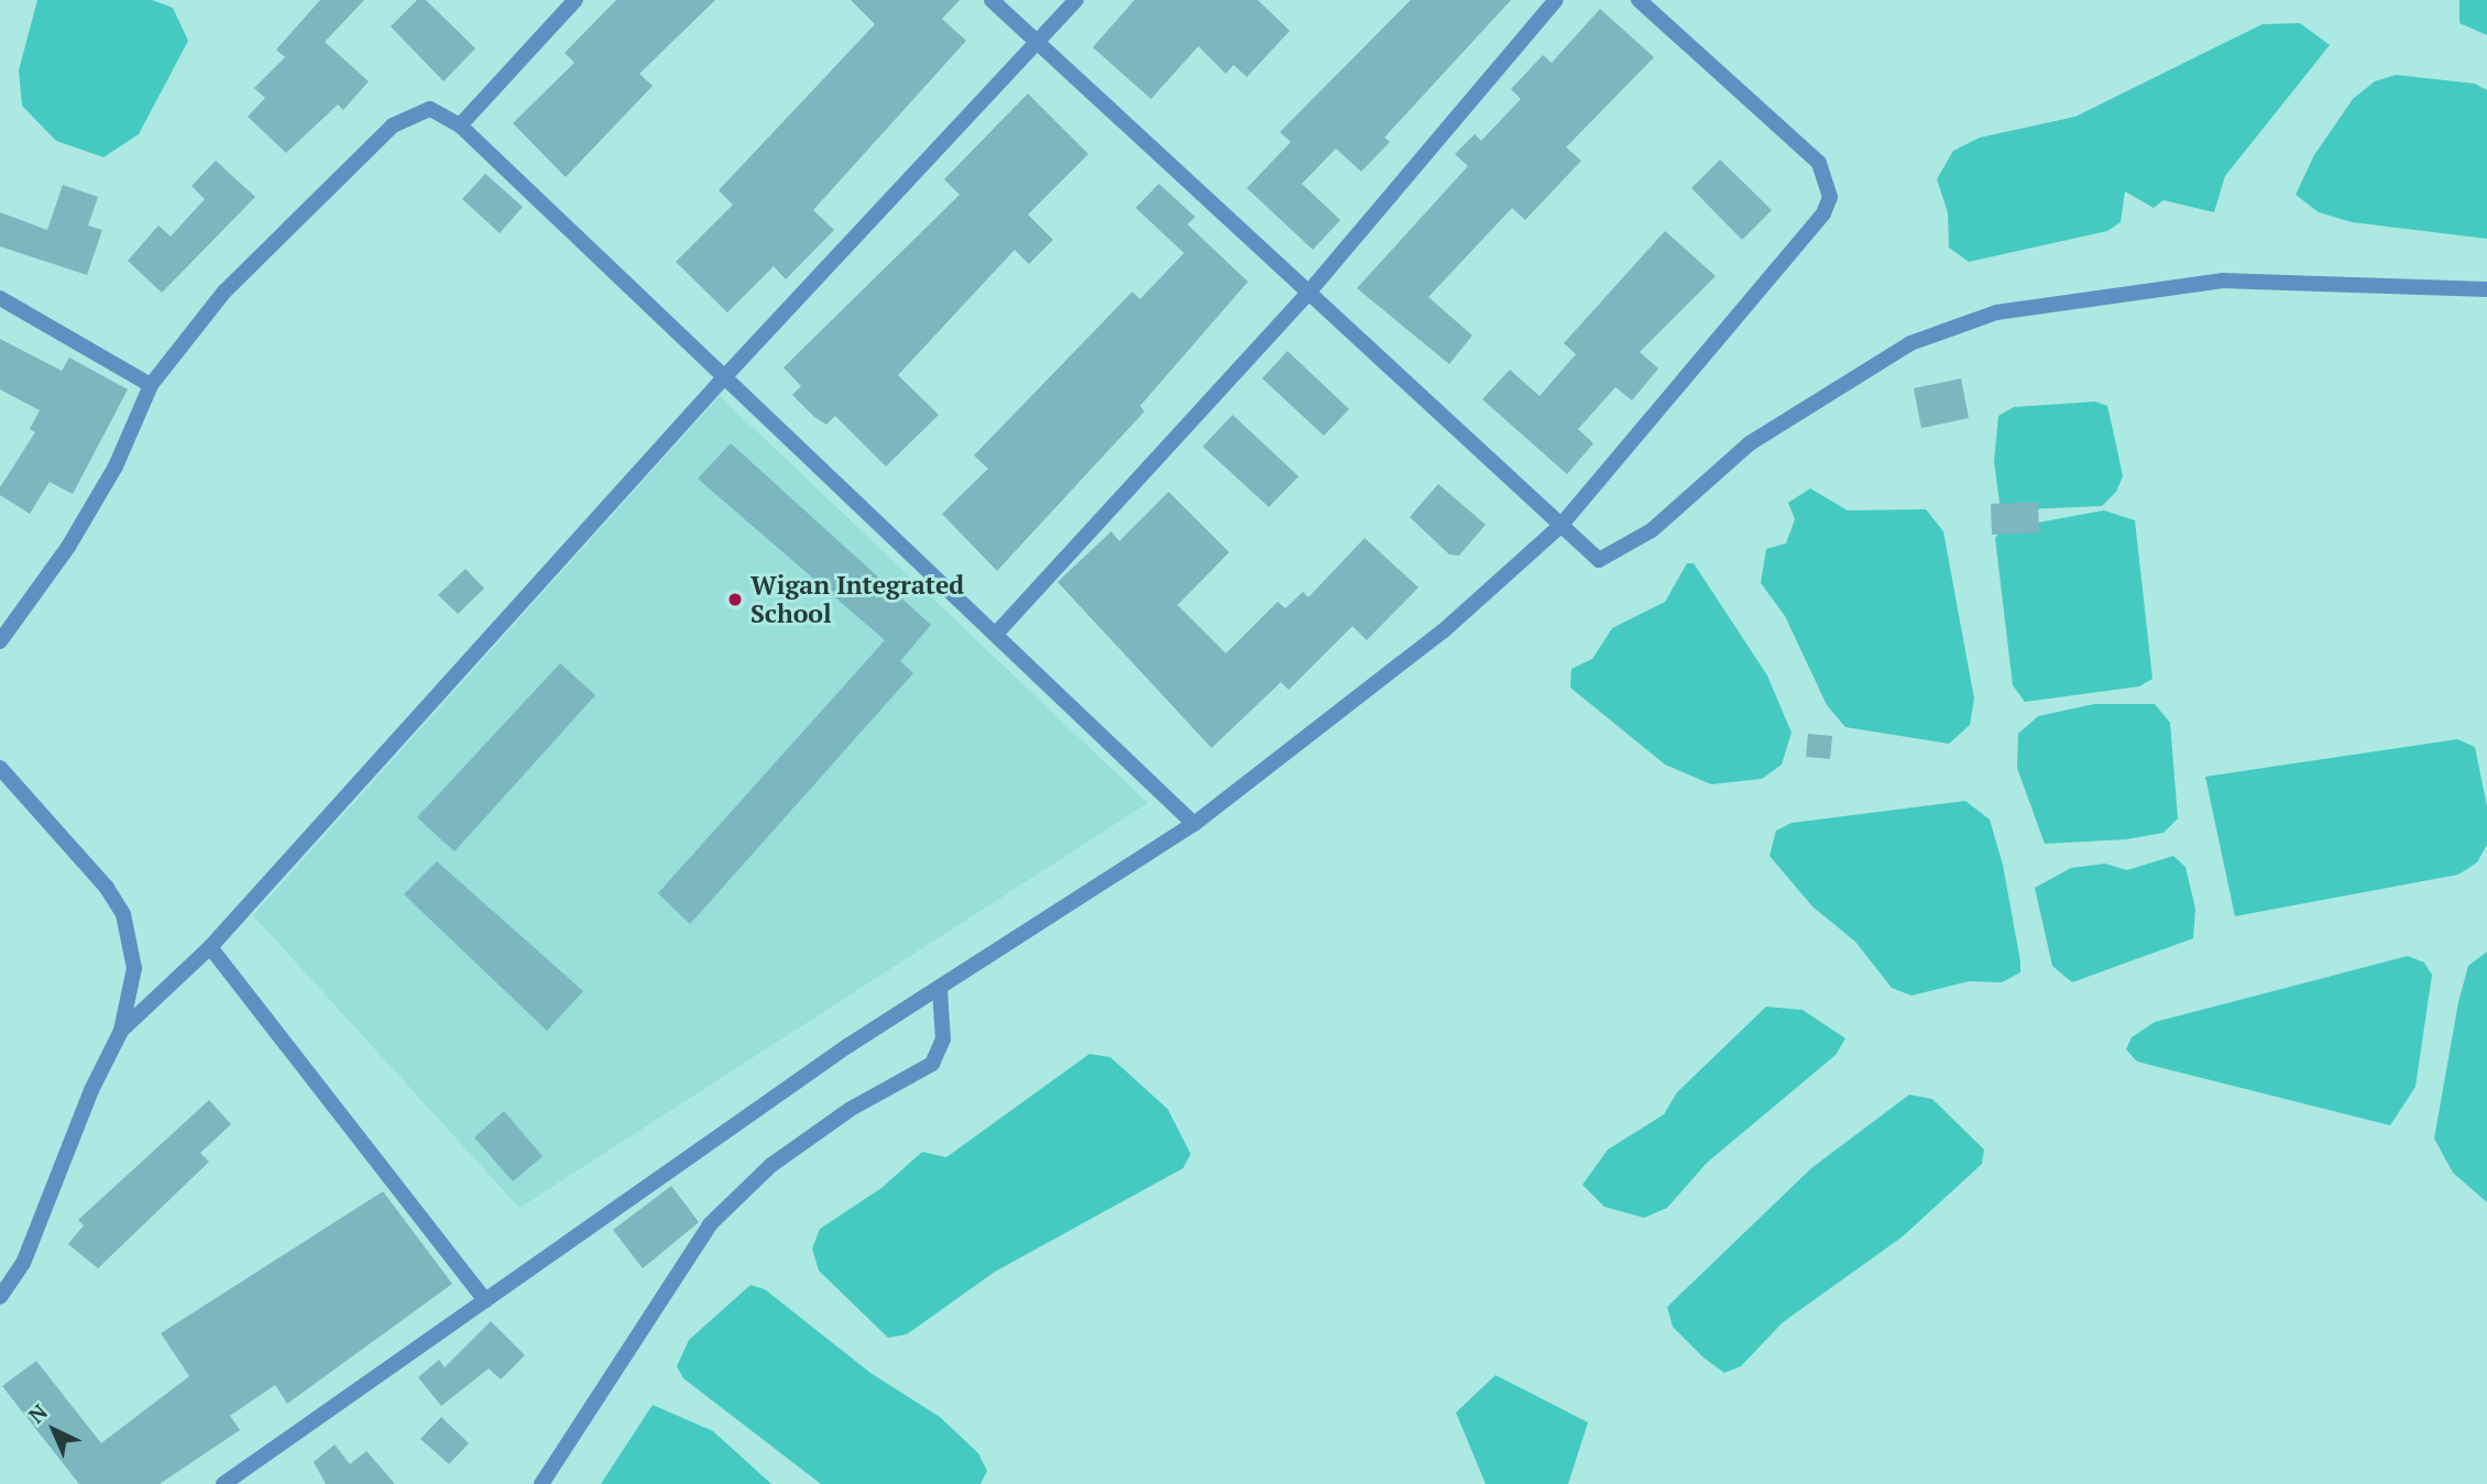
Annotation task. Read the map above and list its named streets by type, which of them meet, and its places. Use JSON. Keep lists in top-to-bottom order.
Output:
{
  "places": ["Wigan Integrated School"],
  "north": "top left"
}
